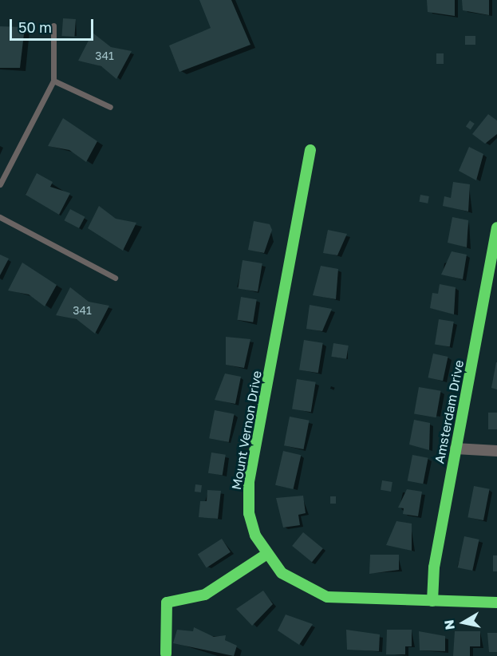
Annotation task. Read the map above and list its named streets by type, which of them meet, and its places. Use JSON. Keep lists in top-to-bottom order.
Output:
{
  "streets": {
    "street": ["Amsterdam Drive", "Mount Vernon Drive"]
  },
  "crossings": [
    ["Amsterdam Drive", "Mount Vernon Drive"]
  ],
  "house_numbers": ["341", "341"],
  "scale_bar": "50 m",
  "north": "left"
}
